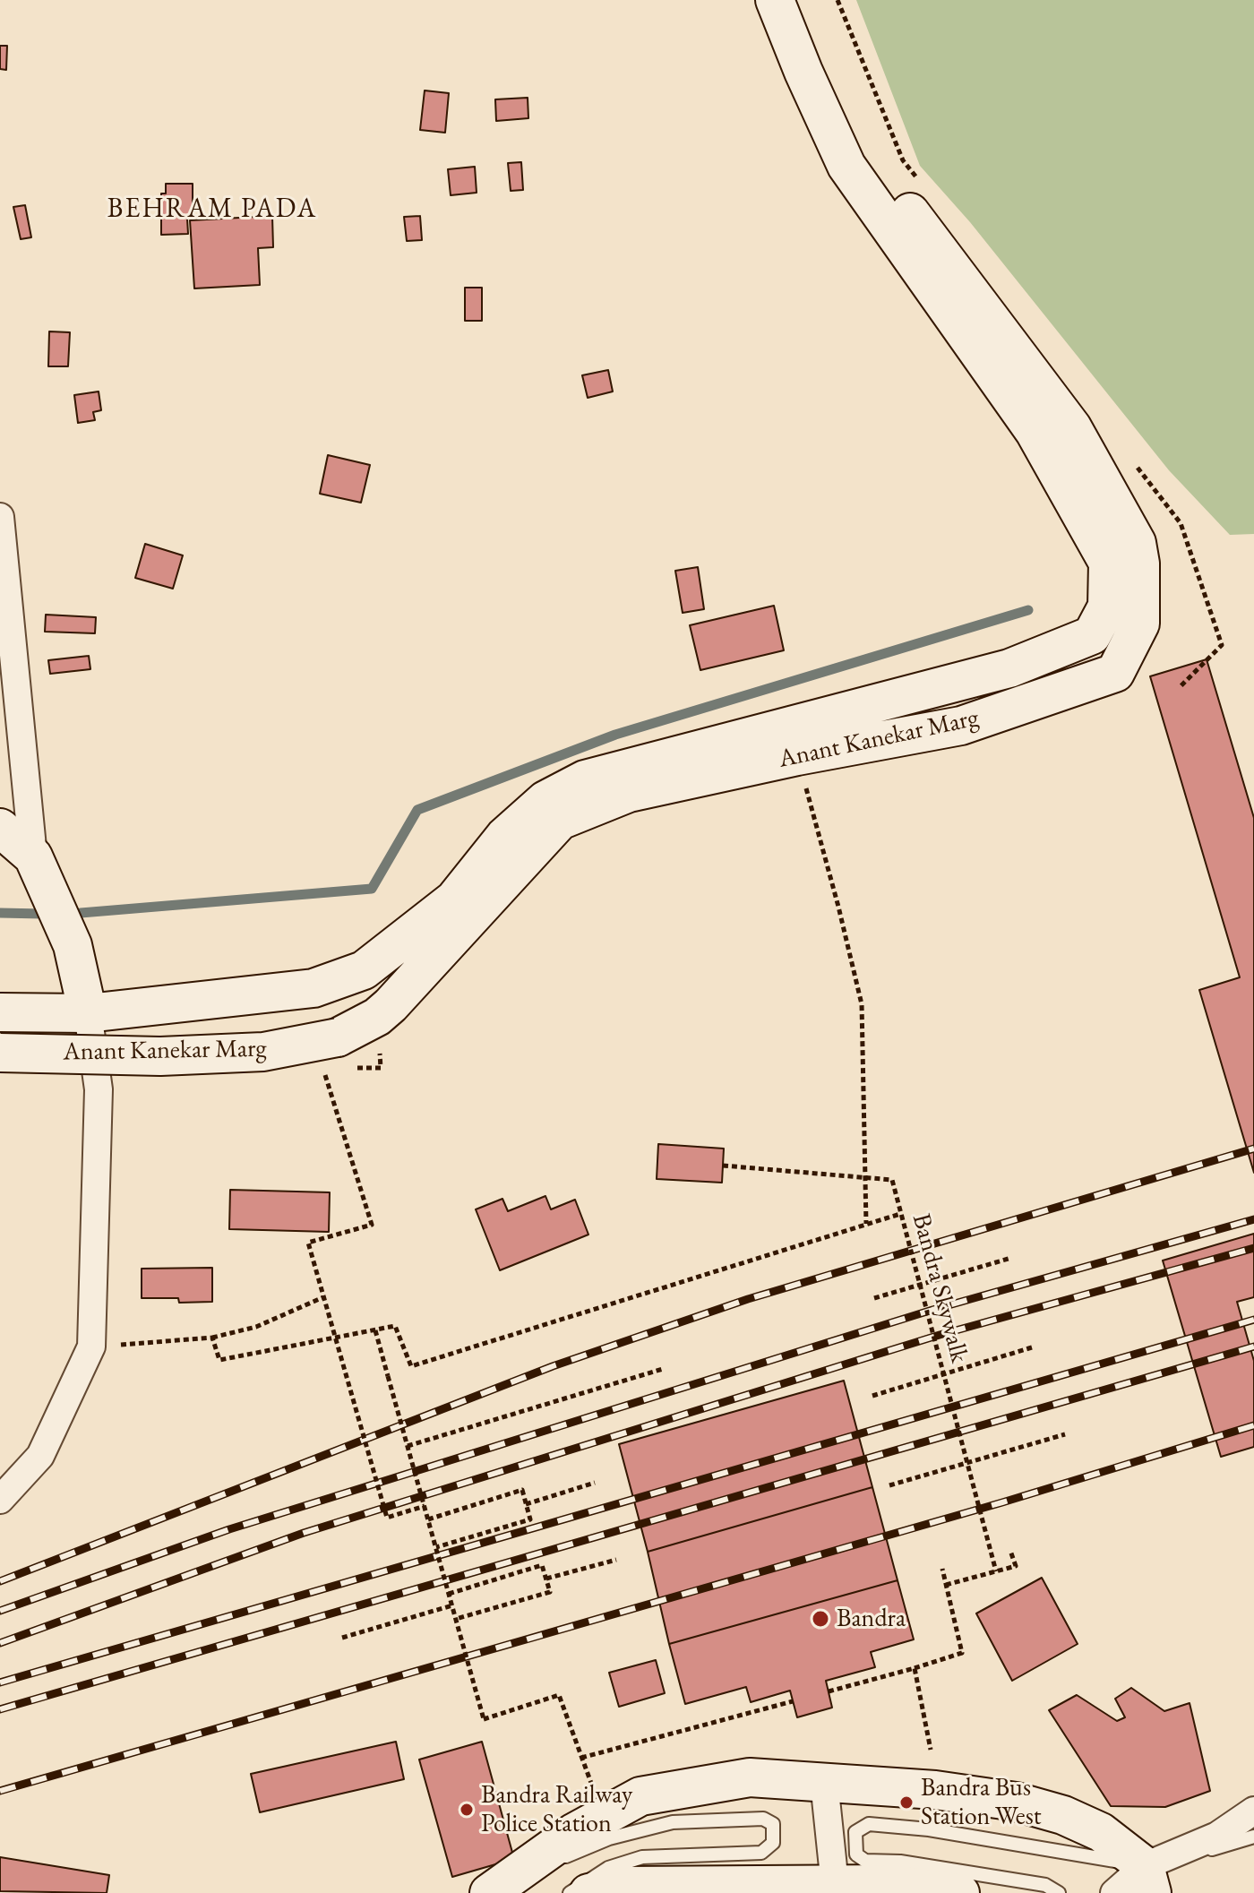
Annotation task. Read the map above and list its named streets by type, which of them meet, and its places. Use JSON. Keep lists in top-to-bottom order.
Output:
{
  "streets": {
    "street": ["Anant Kanekar Marg"],
    "path": ["Bandra Skywalk"]
  },
  "districts": ["BEHRAM PADA"],
  "places": ["Bandra", "Bandra Bus Station West", "Bandra Railway Police Station"]
}
